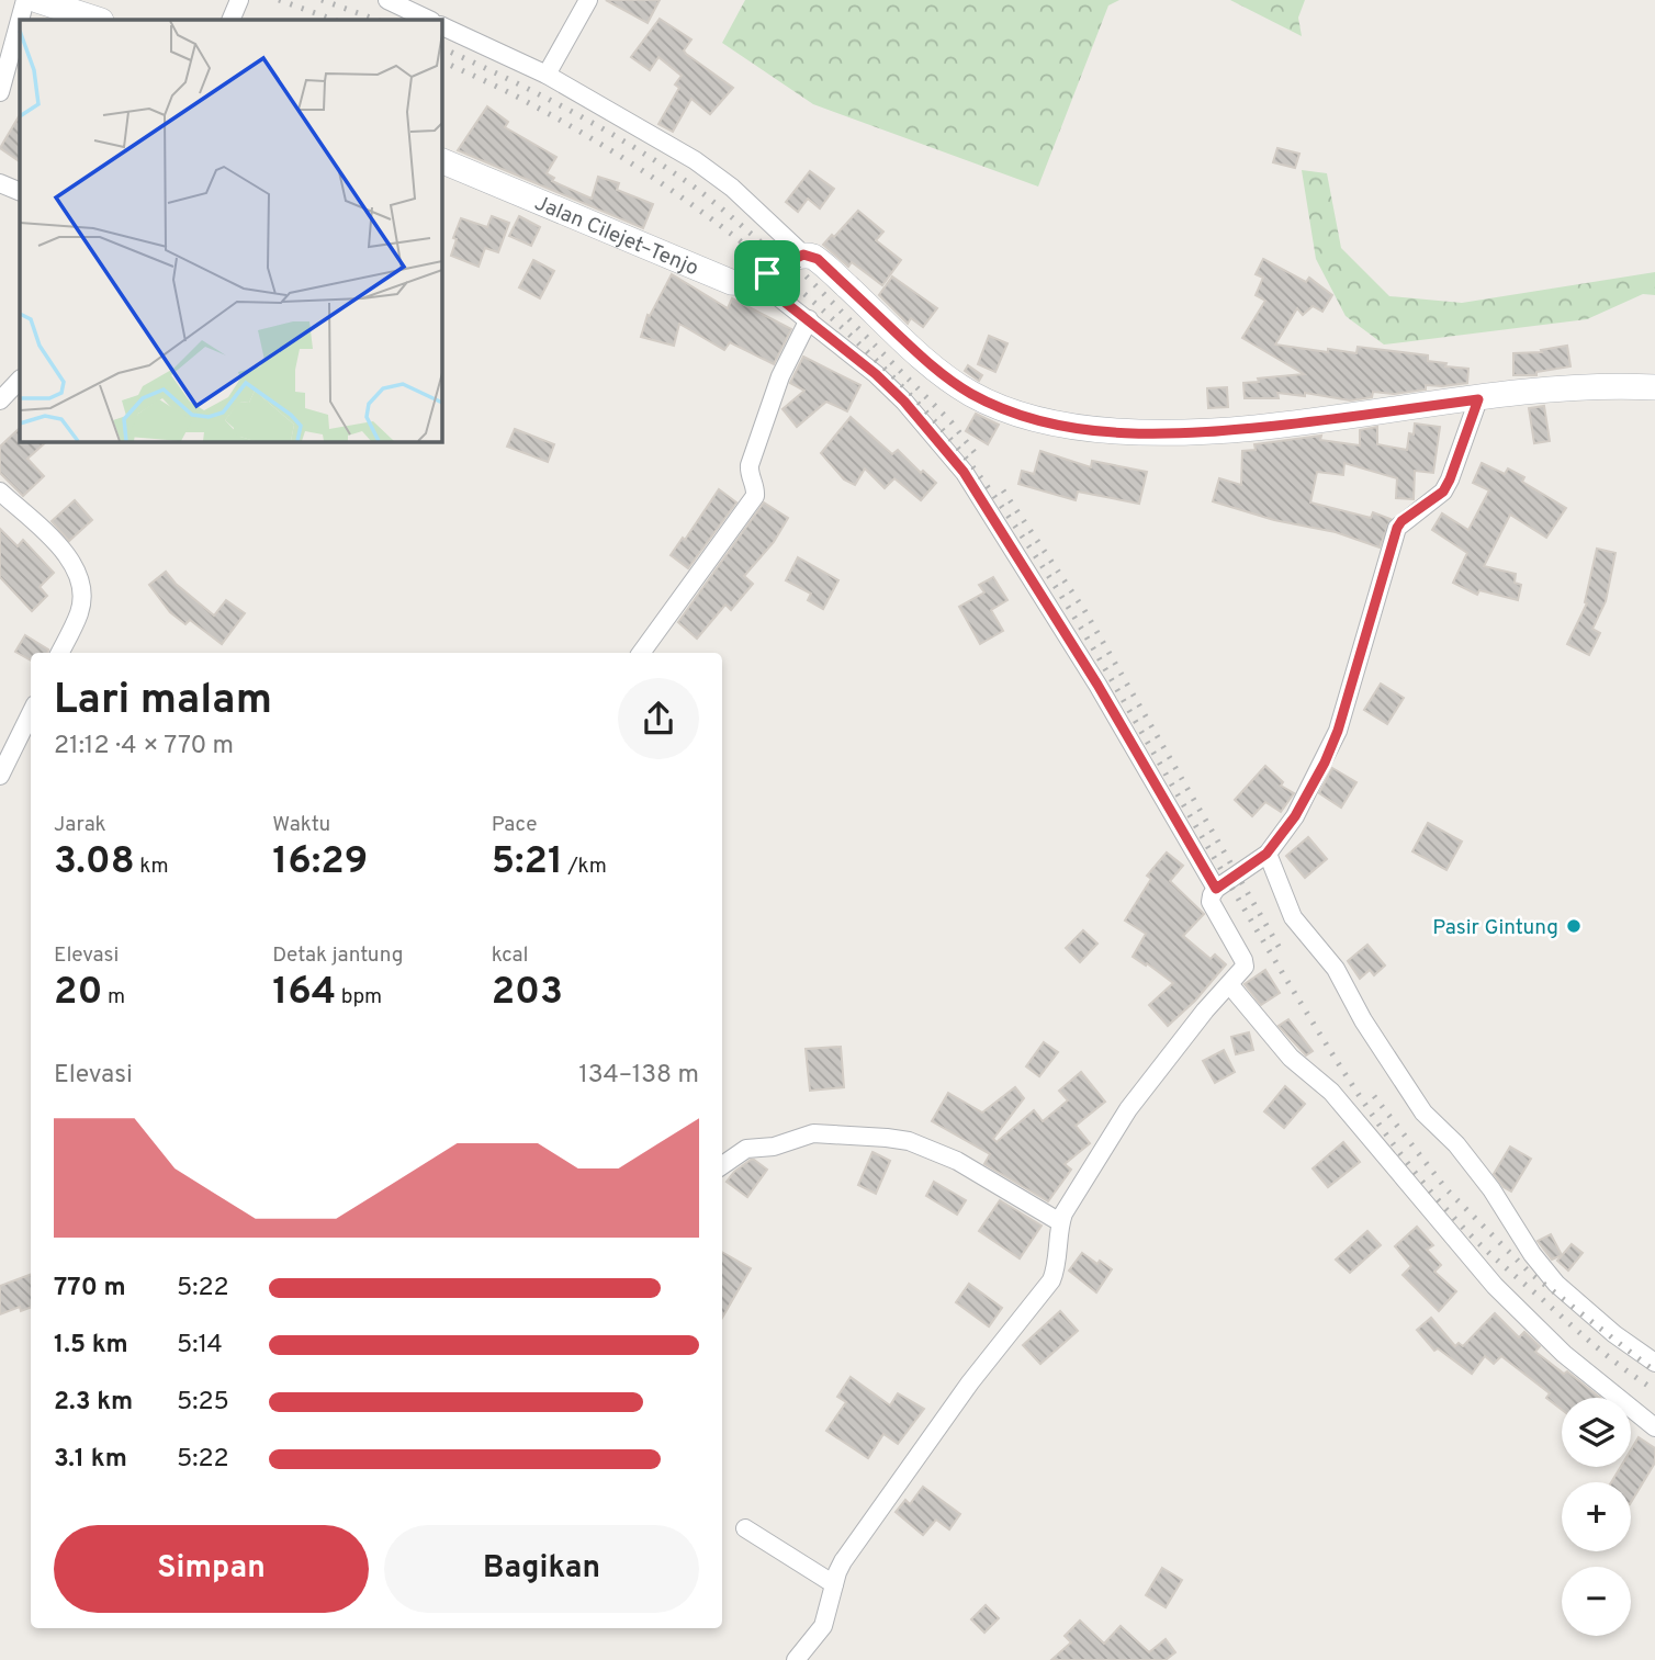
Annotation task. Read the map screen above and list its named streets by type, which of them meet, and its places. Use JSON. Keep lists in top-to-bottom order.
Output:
{
  "streets": {
    "main road": ["Jalan Cilejet–Tenjo"]
  },
  "places": ["Pasir Gintung"],
  "page": {
    "heading": ["Lari malam", "21:12 · 4 × 770 m"],
    "stats": [
      ["Jarak", "3.08 km"],
      ["Waktu", "16:29"],
      ["Pace", "5:21 /km"],
      ["Elevasi", "20 m"],
      ["Detak jantung", "164 bpm"],
      ["kcal", "203"]
    ],
    "chart": ["Elevasi", "134–138 m"],
    "list": [
      {
        "name": "770 m",
        "note": "5:22"
      },
      {
        "name": "1.5 km",
        "note": "5:14"
      },
      {
        "name": "2.3 km",
        "note": "5:25"
      },
      {
        "name": "3.1 km",
        "note": "5:22"
      }
    ],
    "map_buttons": ["+", "−"],
    "buttons": ["Simpan", "Bagikan"]
  }
}
